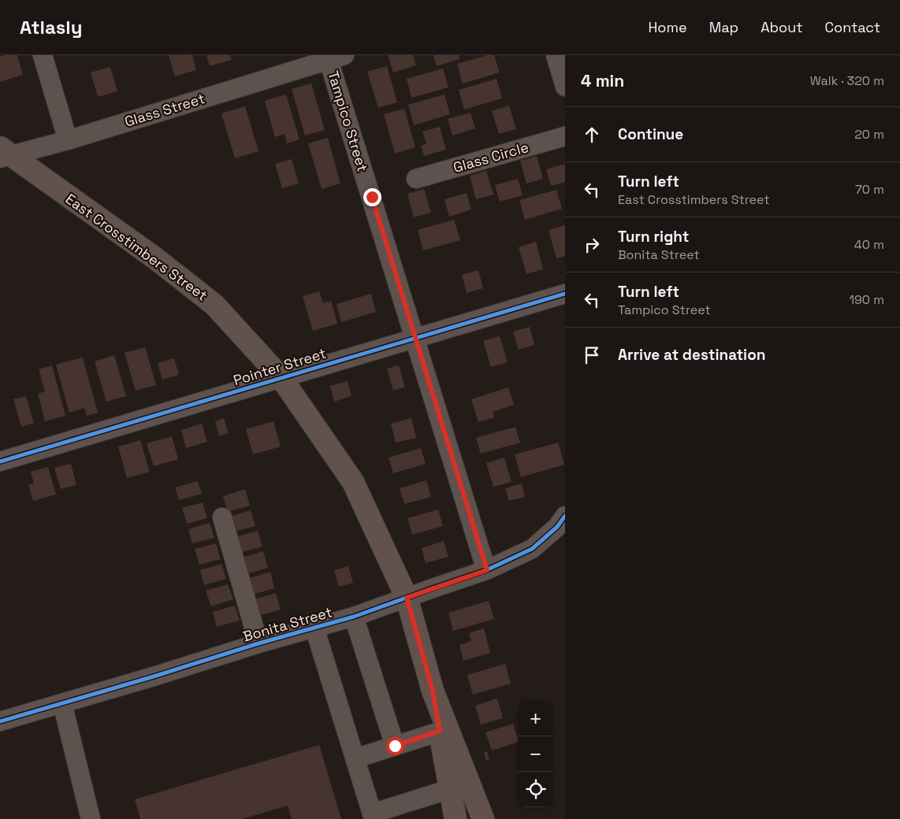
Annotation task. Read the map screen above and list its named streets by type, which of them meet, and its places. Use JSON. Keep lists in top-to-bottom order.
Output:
{
  "streets": {
    "main road": ["East Crosstimbers Street"],
    "street": [
      "Glass Street",
      "Tampico Street",
      "Glass Circle",
      "Pointer Street",
      "Bonita Street"
    ]
  },
  "crossings": [
    ["Glass Street", "Tampico Street"],
    ["Glass Street", "East Crosstimbers Street"],
    ["Tampico Street", "Pointer Street"],
    ["Tampico Street", "Bonita Street"],
    ["East Crosstimbers Street", "Pointer Street"],
    ["East Crosstimbers Street", "Bonita Street"]
  ],
  "page": {
    "header": "Atlasly",
    "nav": [
      "Home",
      "Map",
      "About",
      "Contact"
    ],
    "heading": ["4 min", "Walk · 320 m"],
    "list": [
      ["Continue", "20 m"],
      ["Turn left", "East Crosstimbers Street", "70 m"],
      ["Turn right", "Bonita Street", "40 m"],
      ["Turn left", "Tampico Street", "190 m"],
      "Arrive at destination"
    ],
    "map_buttons": ["+", "−"]
  }
}
